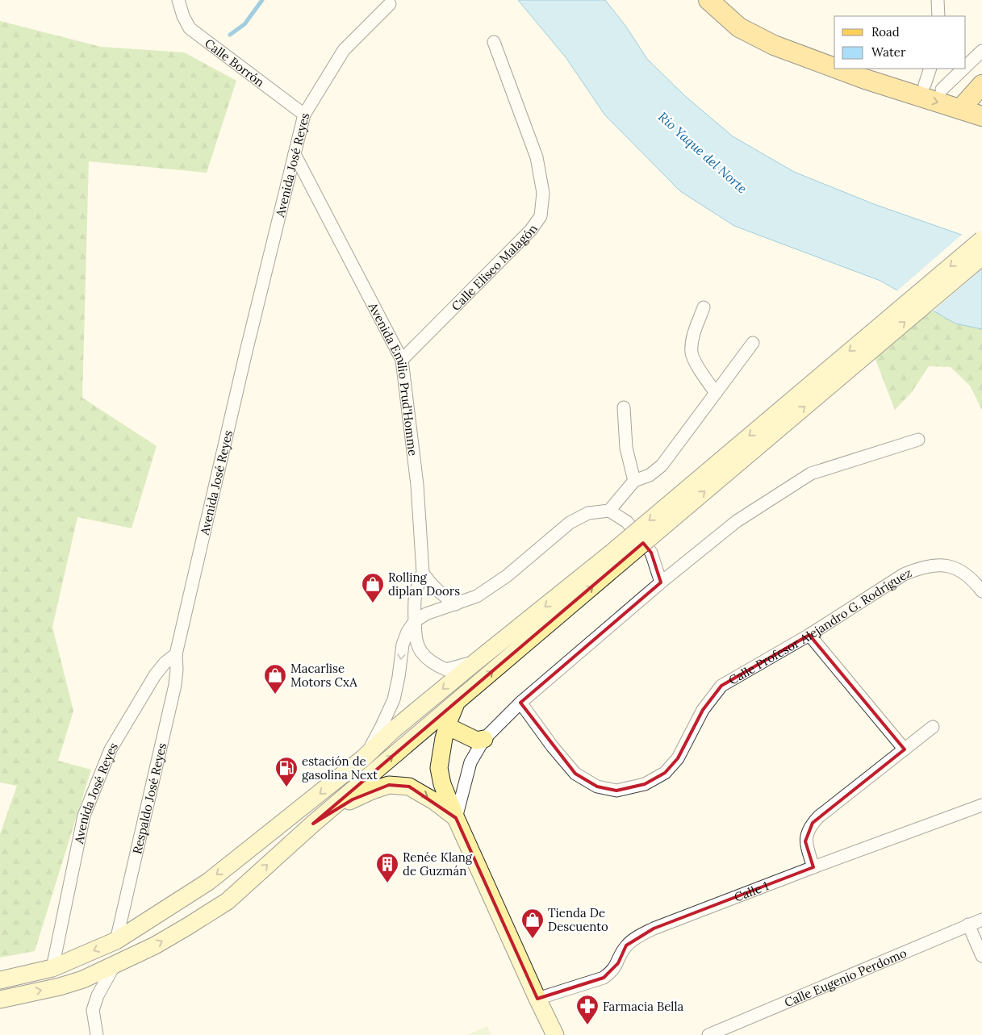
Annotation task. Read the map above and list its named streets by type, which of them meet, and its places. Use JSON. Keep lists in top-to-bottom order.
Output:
{
  "streets": {
    "street": [
      "Calle Borrón",
      "Avenida José Reyes",
      "Calle Eliseo Malagón",
      "Avenida Emilio Prud'Homme",
      "Calle Profesor Alejandro G. Rodríguez",
      "Respaldo José Reyes",
      "Calle 1",
      "Calle Eugenio Perdomo"
    ]
  },
  "crossings": [
    ["Calle Borrón", "Avenida José Reyes"],
    ["Avenida José Reyes", "Avenida Emilio Prud'Homme"],
    ["Avenida José Reyes", "Respaldo José Reyes"],
    ["Calle Eliseo Malagón", "Avenida Emilio Prud'Homme"]
  ],
  "water": ["Río Yaque del Norte"],
  "places": {
    "shop": ["Rolling diplan Doors", "Macarlise Motors CxA", "Tienda De Descuento"],
    "fuel station": ["estación de gasolina Next"],
    "building": ["Renée Klang de Guzmán"],
    "pharmacy": ["Farmacia Bella"]
  },
  "legend": ["Road", "Water"]
}
